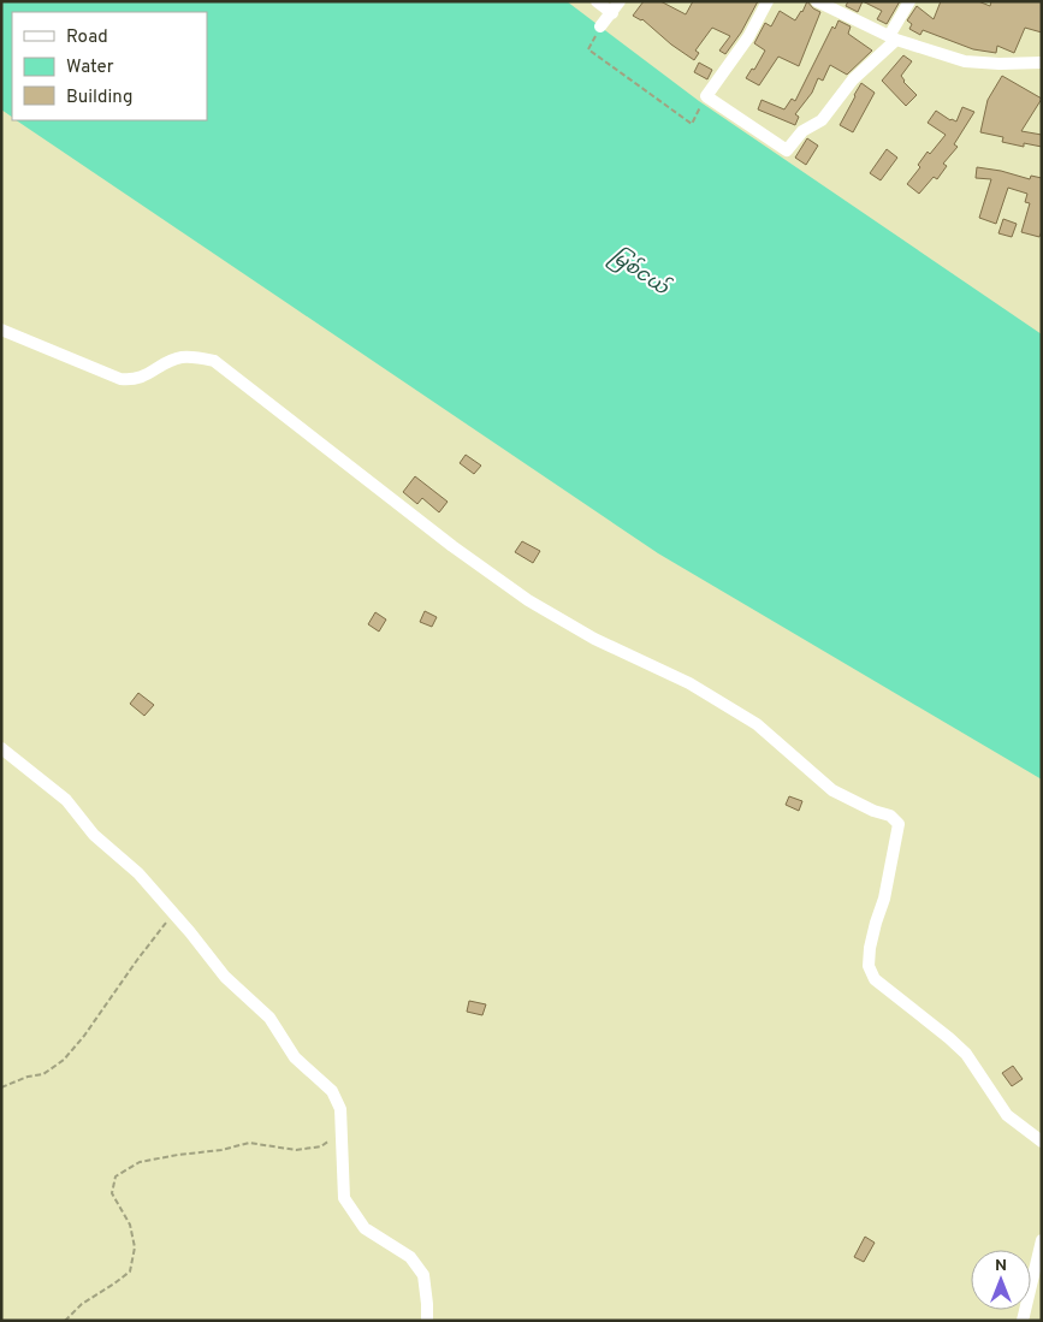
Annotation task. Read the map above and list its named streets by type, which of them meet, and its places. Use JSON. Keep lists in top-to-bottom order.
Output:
{
  "water": ["မြစ်ငယ်"],
  "legend": ["Road", "Water", "Building"],
  "north": "top"
}
